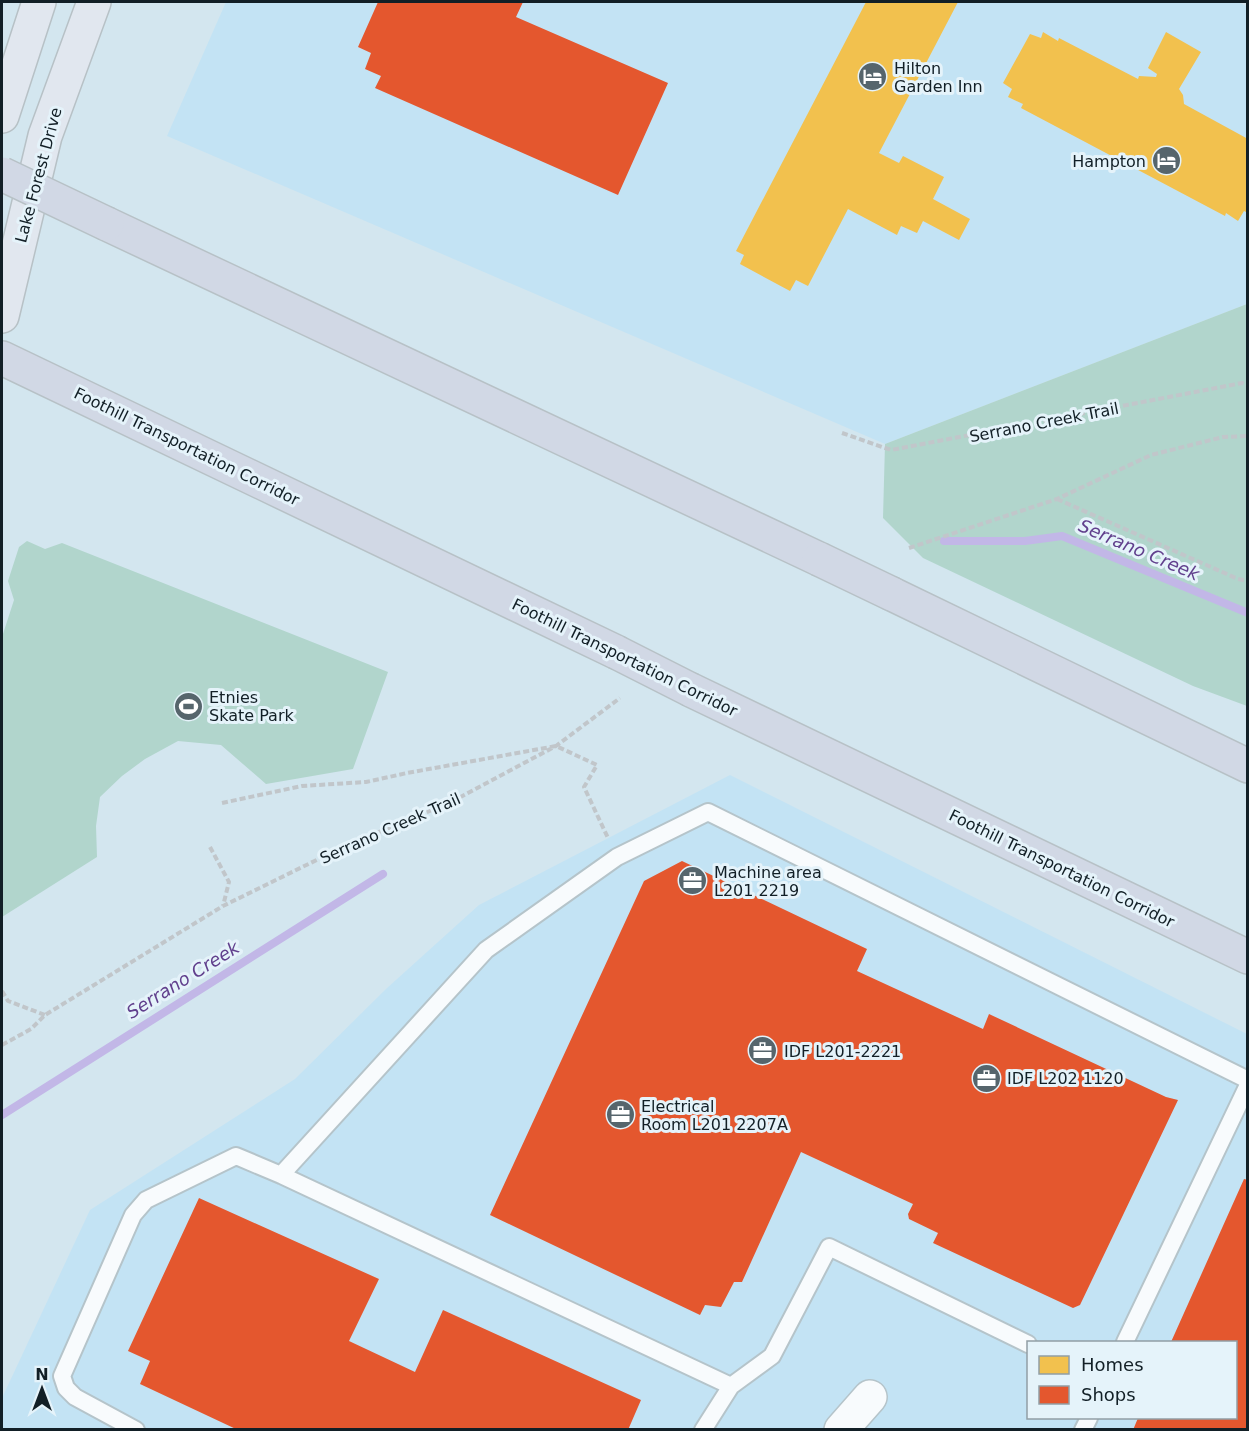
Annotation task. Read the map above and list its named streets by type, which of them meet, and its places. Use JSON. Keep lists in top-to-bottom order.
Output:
{
  "streets": {
    "highway": ["Foothill Transportation Corridor"],
    "main road": ["Lake Forest Drive"],
    "path": ["Serrano Creek Trail"]
  },
  "water": ["Serrano Creek"],
  "places": {
    "hotel": ["Hilton Garden Inn", "Hampton"],
    "sports": ["Etnies Skate Park"],
    "office": [
      "Machine area L201 2219",
      "IDF L201-2221",
      "IDF L202 1120",
      "Electrical Room L201 2207A"
    ]
  },
  "legend": ["Homes", "Shops"],
  "north": "top"
}
